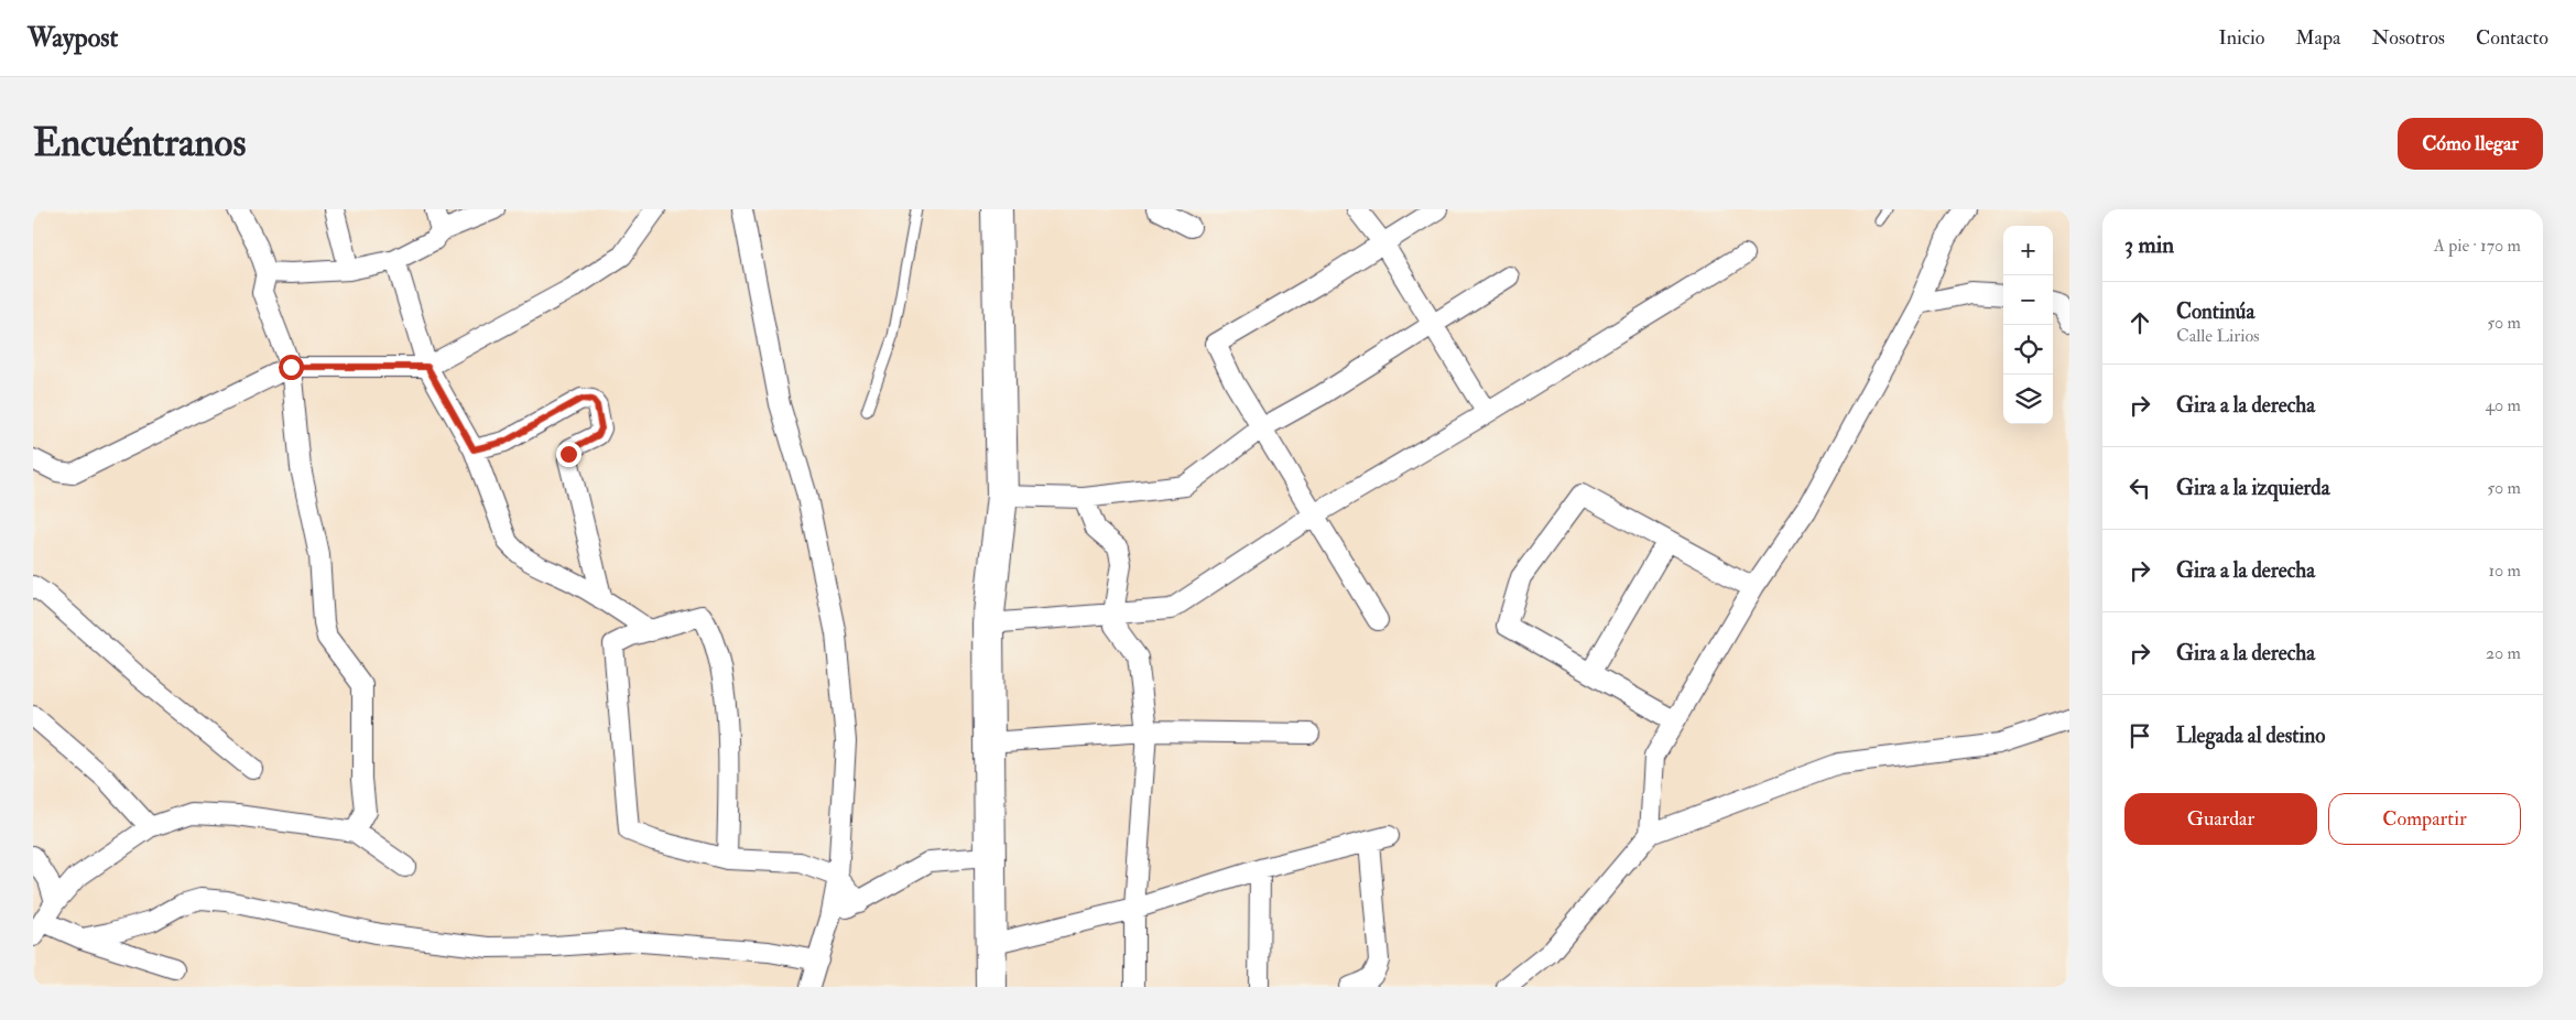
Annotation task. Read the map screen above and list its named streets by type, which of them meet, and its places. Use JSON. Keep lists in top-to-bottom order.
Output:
{
  "page": {
    "header": "Waypost",
    "nav": [
      "Inicio",
      "Mapa",
      "Nosotros",
      "Contacto"
    ],
    "buttons": [
      "Cómo llegar",
      ["Guardar", "Compartir"]
    ],
    "title": "Encuéntranos",
    "heading": ["3 min", "A pie · 170 m"],
    "map_buttons": ["+", "−"],
    "list": [
      ["Continúa", "Calle Lirios", "50 m"],
      ["Gira a la derecha", "40 m"],
      ["Gira a la izquierda", "50 m"],
      ["Gira a la derecha", "10 m"],
      ["Gira a la derecha", "20 m"],
      "Llegada al destino"
    ]
  }
}
